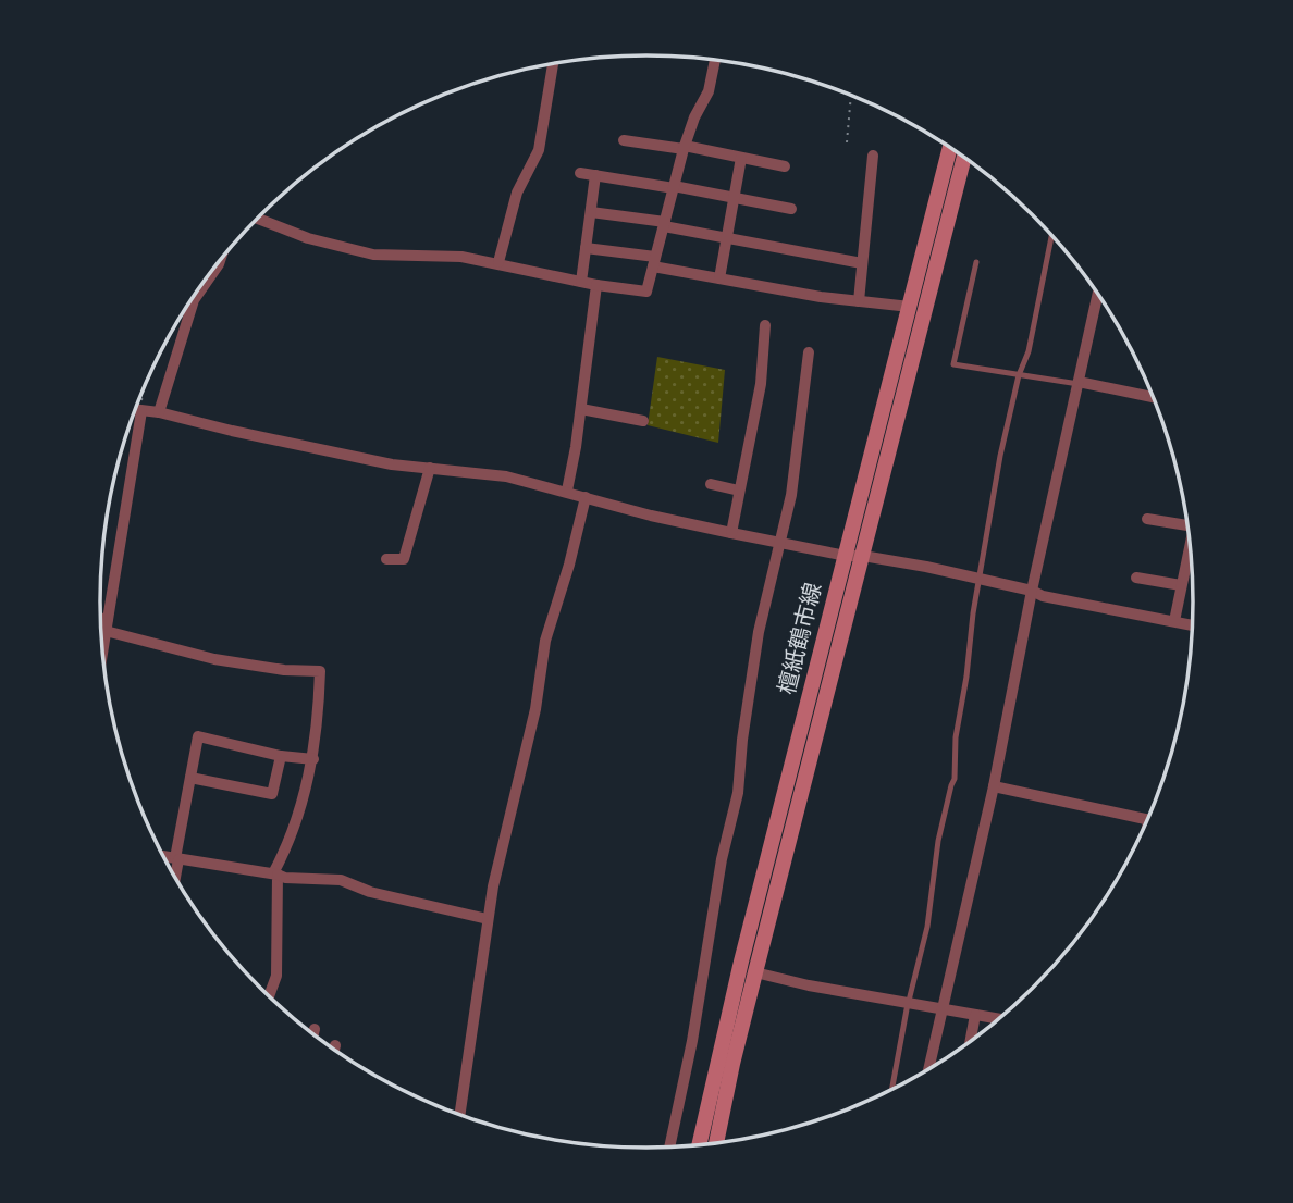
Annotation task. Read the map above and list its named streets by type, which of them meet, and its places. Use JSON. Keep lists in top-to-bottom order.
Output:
{
  "streets": {
    "main road": ["檀紙鶴市線"]
  }
}
